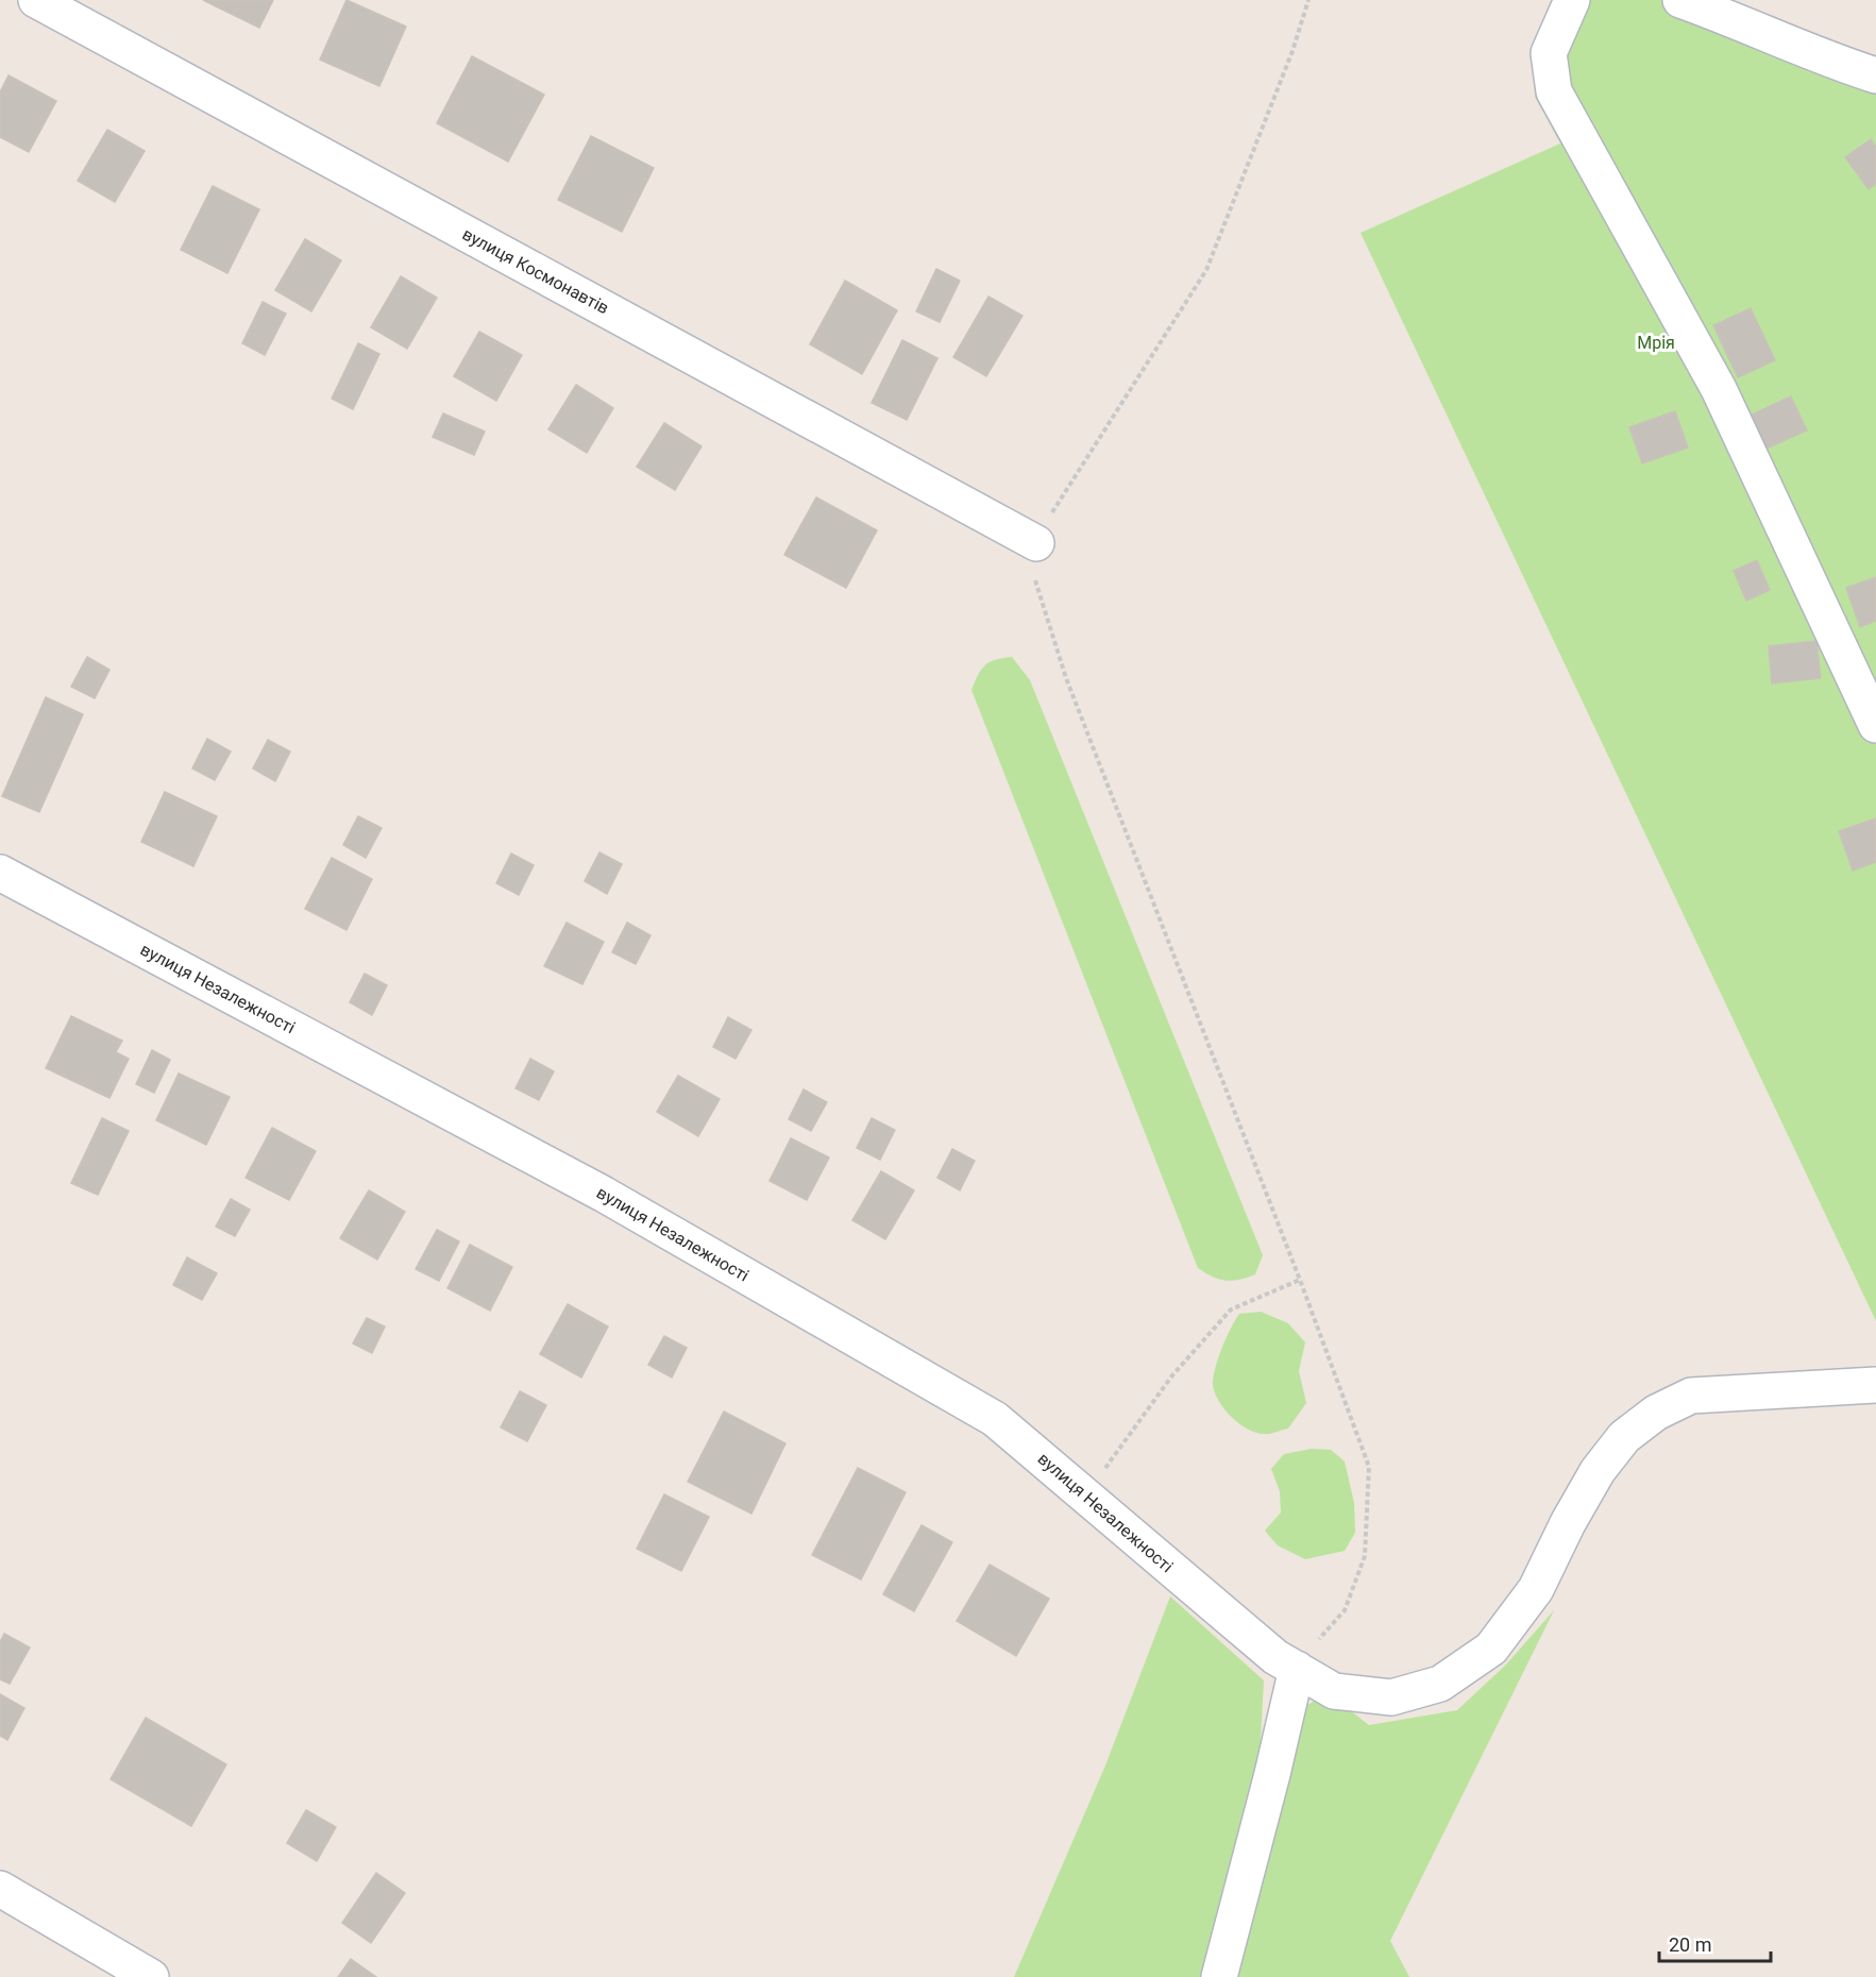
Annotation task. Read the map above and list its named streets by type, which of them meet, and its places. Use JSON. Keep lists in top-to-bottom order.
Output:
{
  "streets": {
    "street": ["вулиця Космонавтів", "вулиця Незалежності"]
  },
  "parks": ["Мрія"],
  "scale_bar": "20 m"
}
